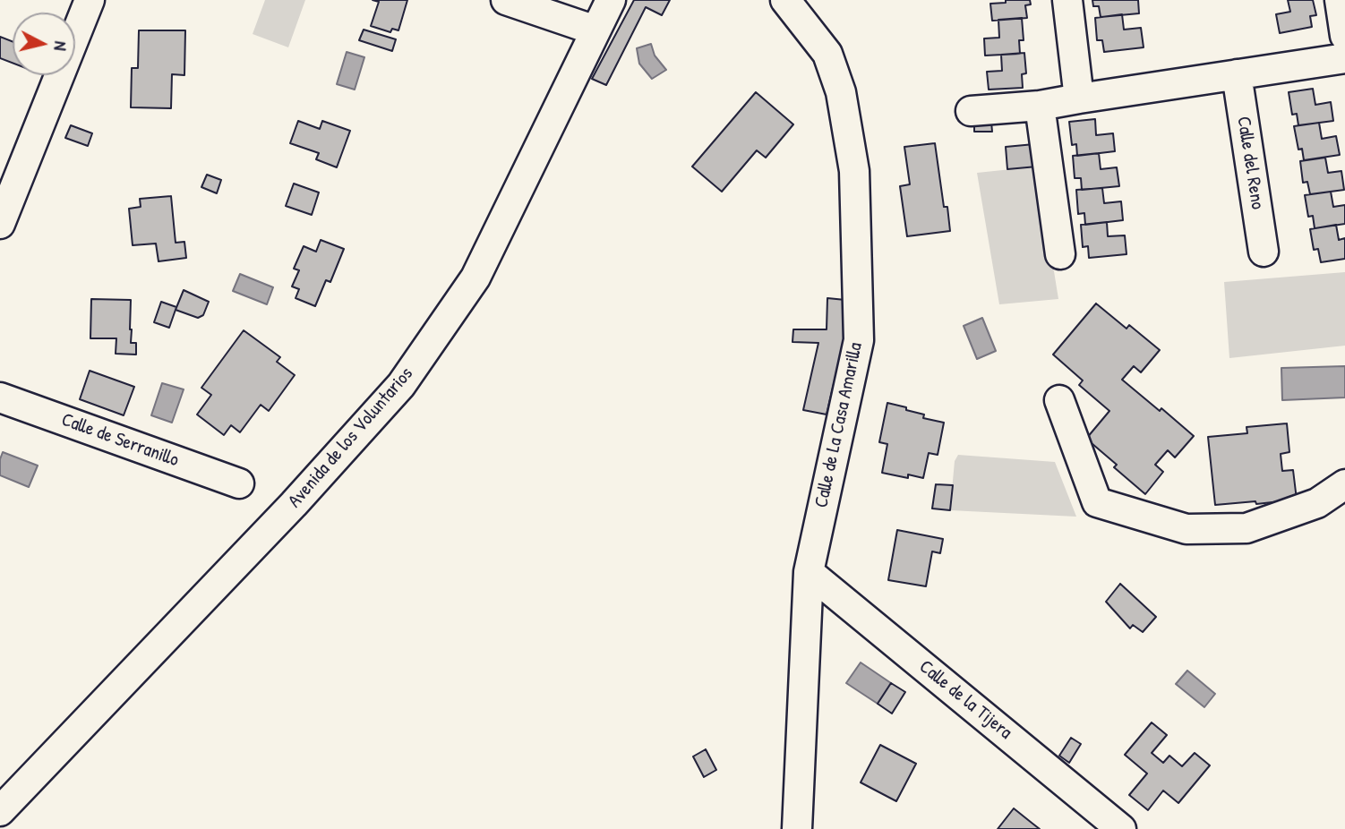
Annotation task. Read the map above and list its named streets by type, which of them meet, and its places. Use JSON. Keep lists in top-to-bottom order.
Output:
{
  "streets": {
    "street": [
      "Calle del Reno",
      "Calle de La Casa Amarilla",
      "Avenida de los Voluntarios",
      "Calle de Serranillo",
      "Calle de la Tijera"
    ]
  },
  "crossings": [
    ["Calle de La Casa Amarilla", "Calle de la Tijera"]
  ],
  "north": "right"
}
